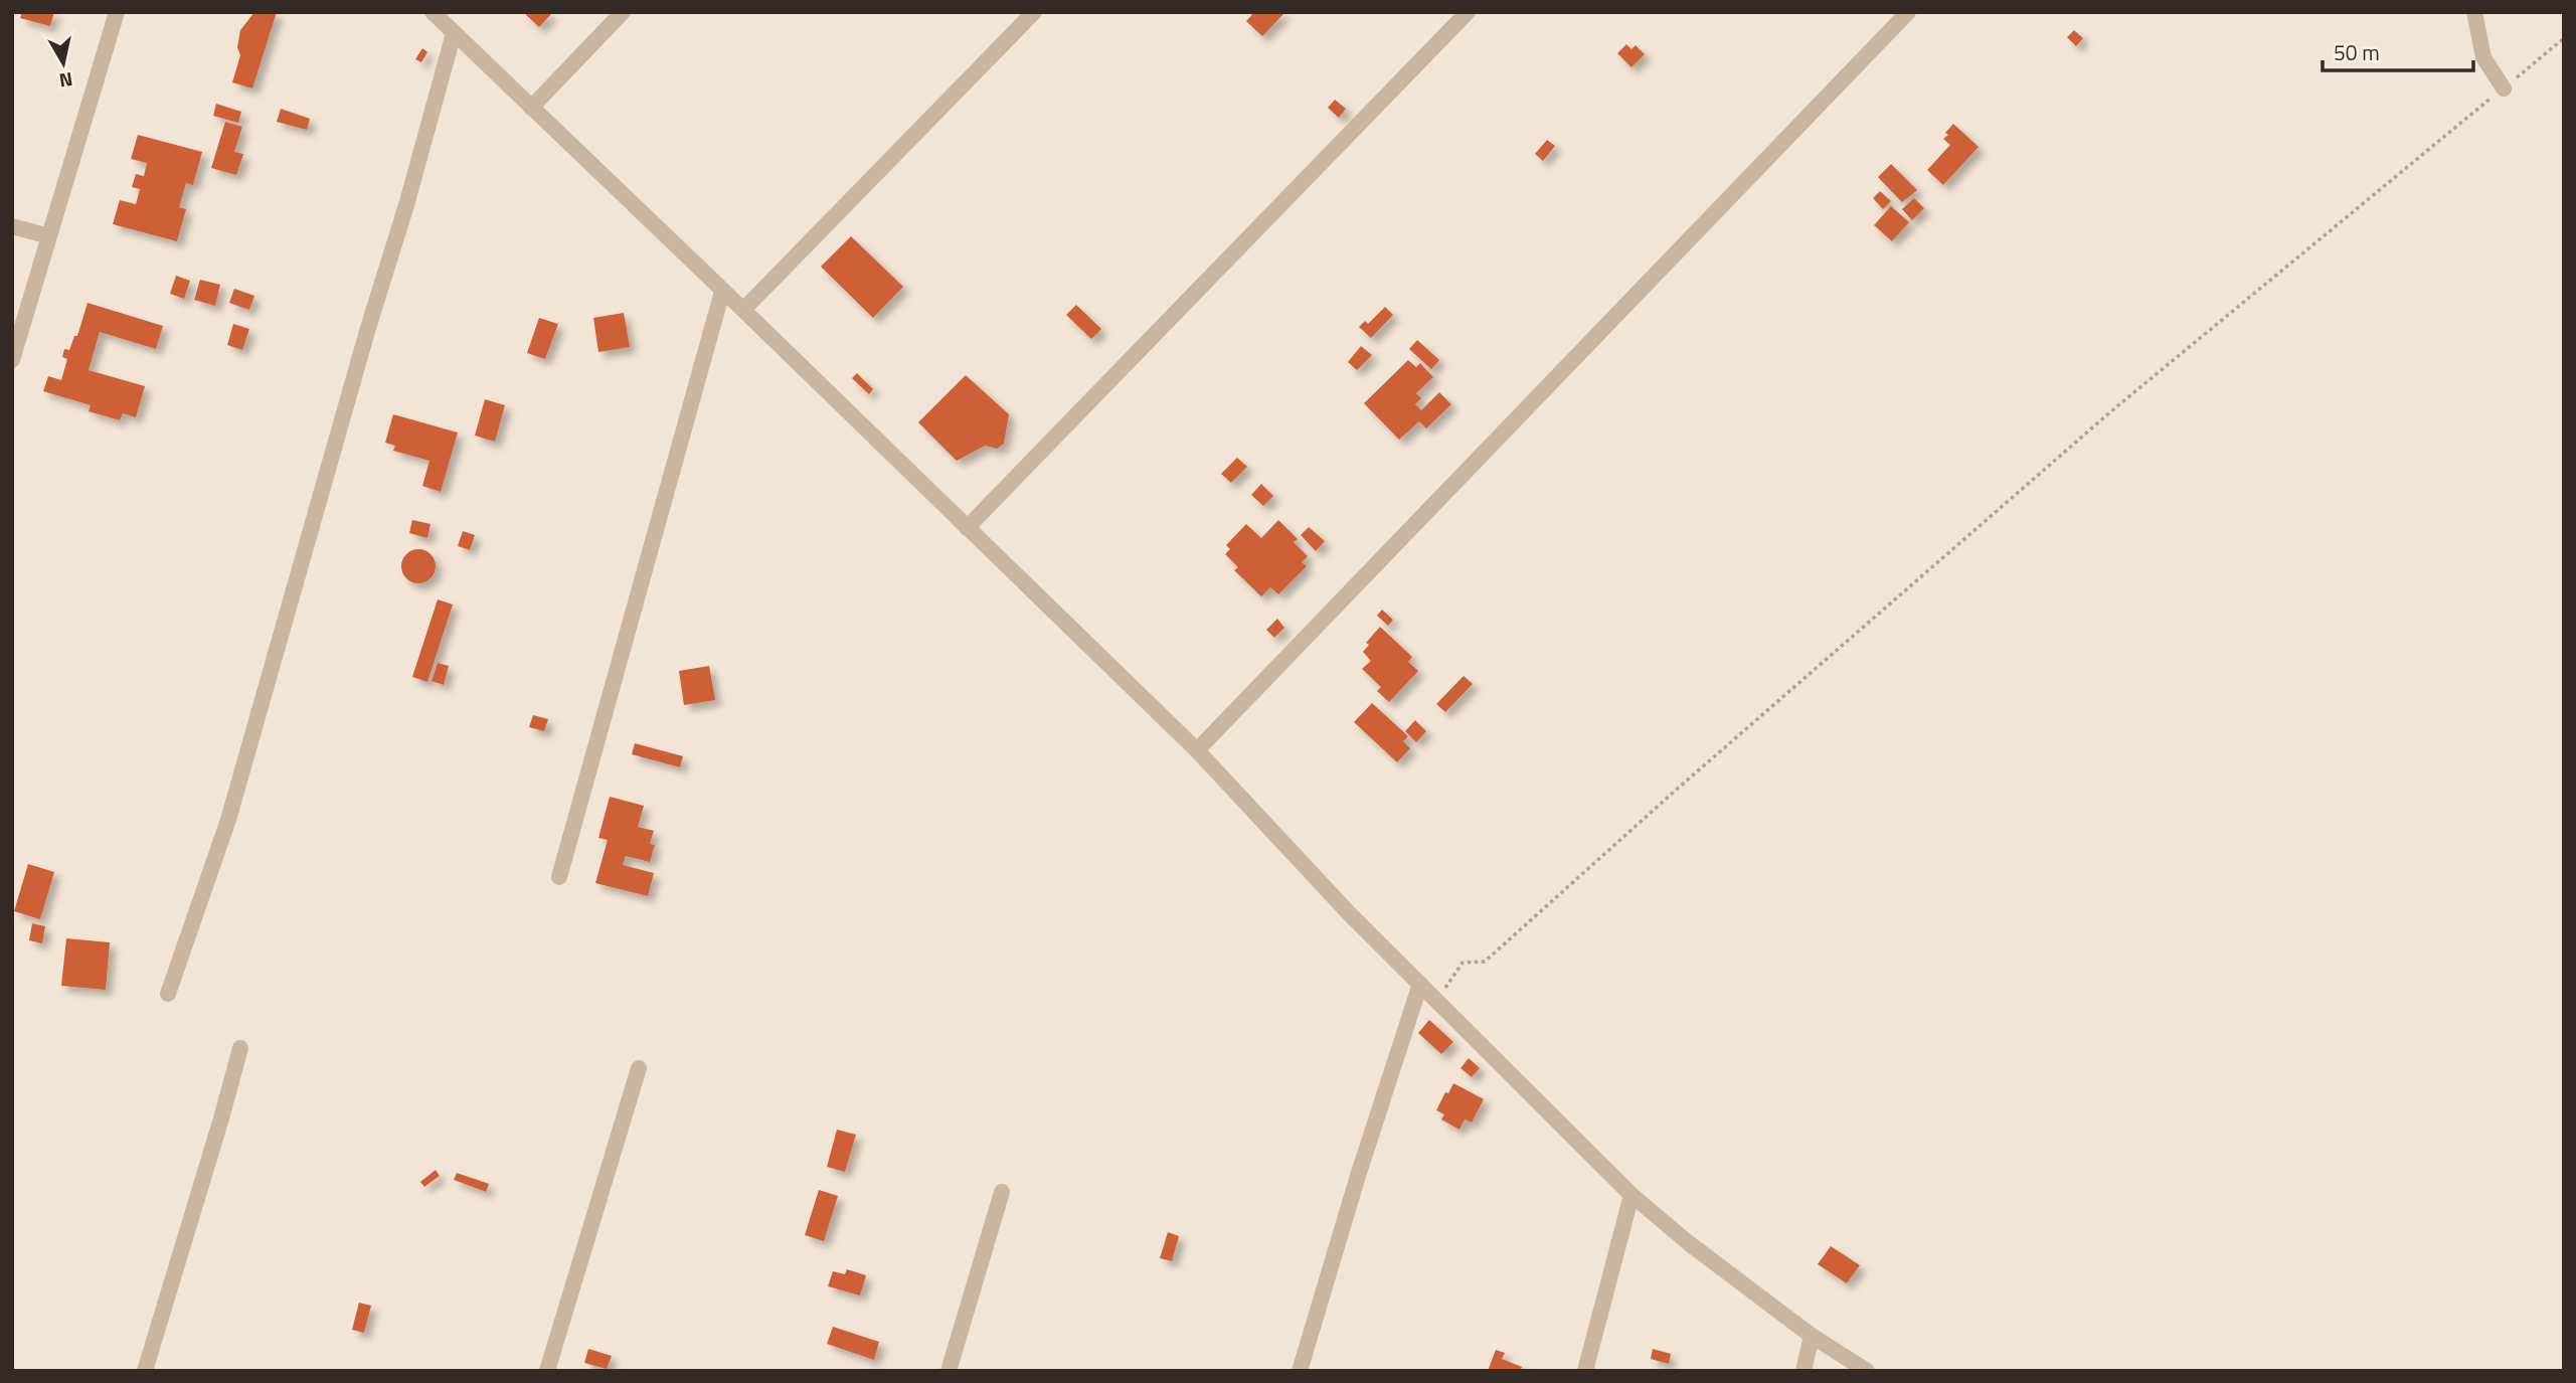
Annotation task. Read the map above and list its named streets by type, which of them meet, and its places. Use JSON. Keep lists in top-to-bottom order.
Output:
{
  "scale_bar": "50 m",
  "north": "bottom"
}
